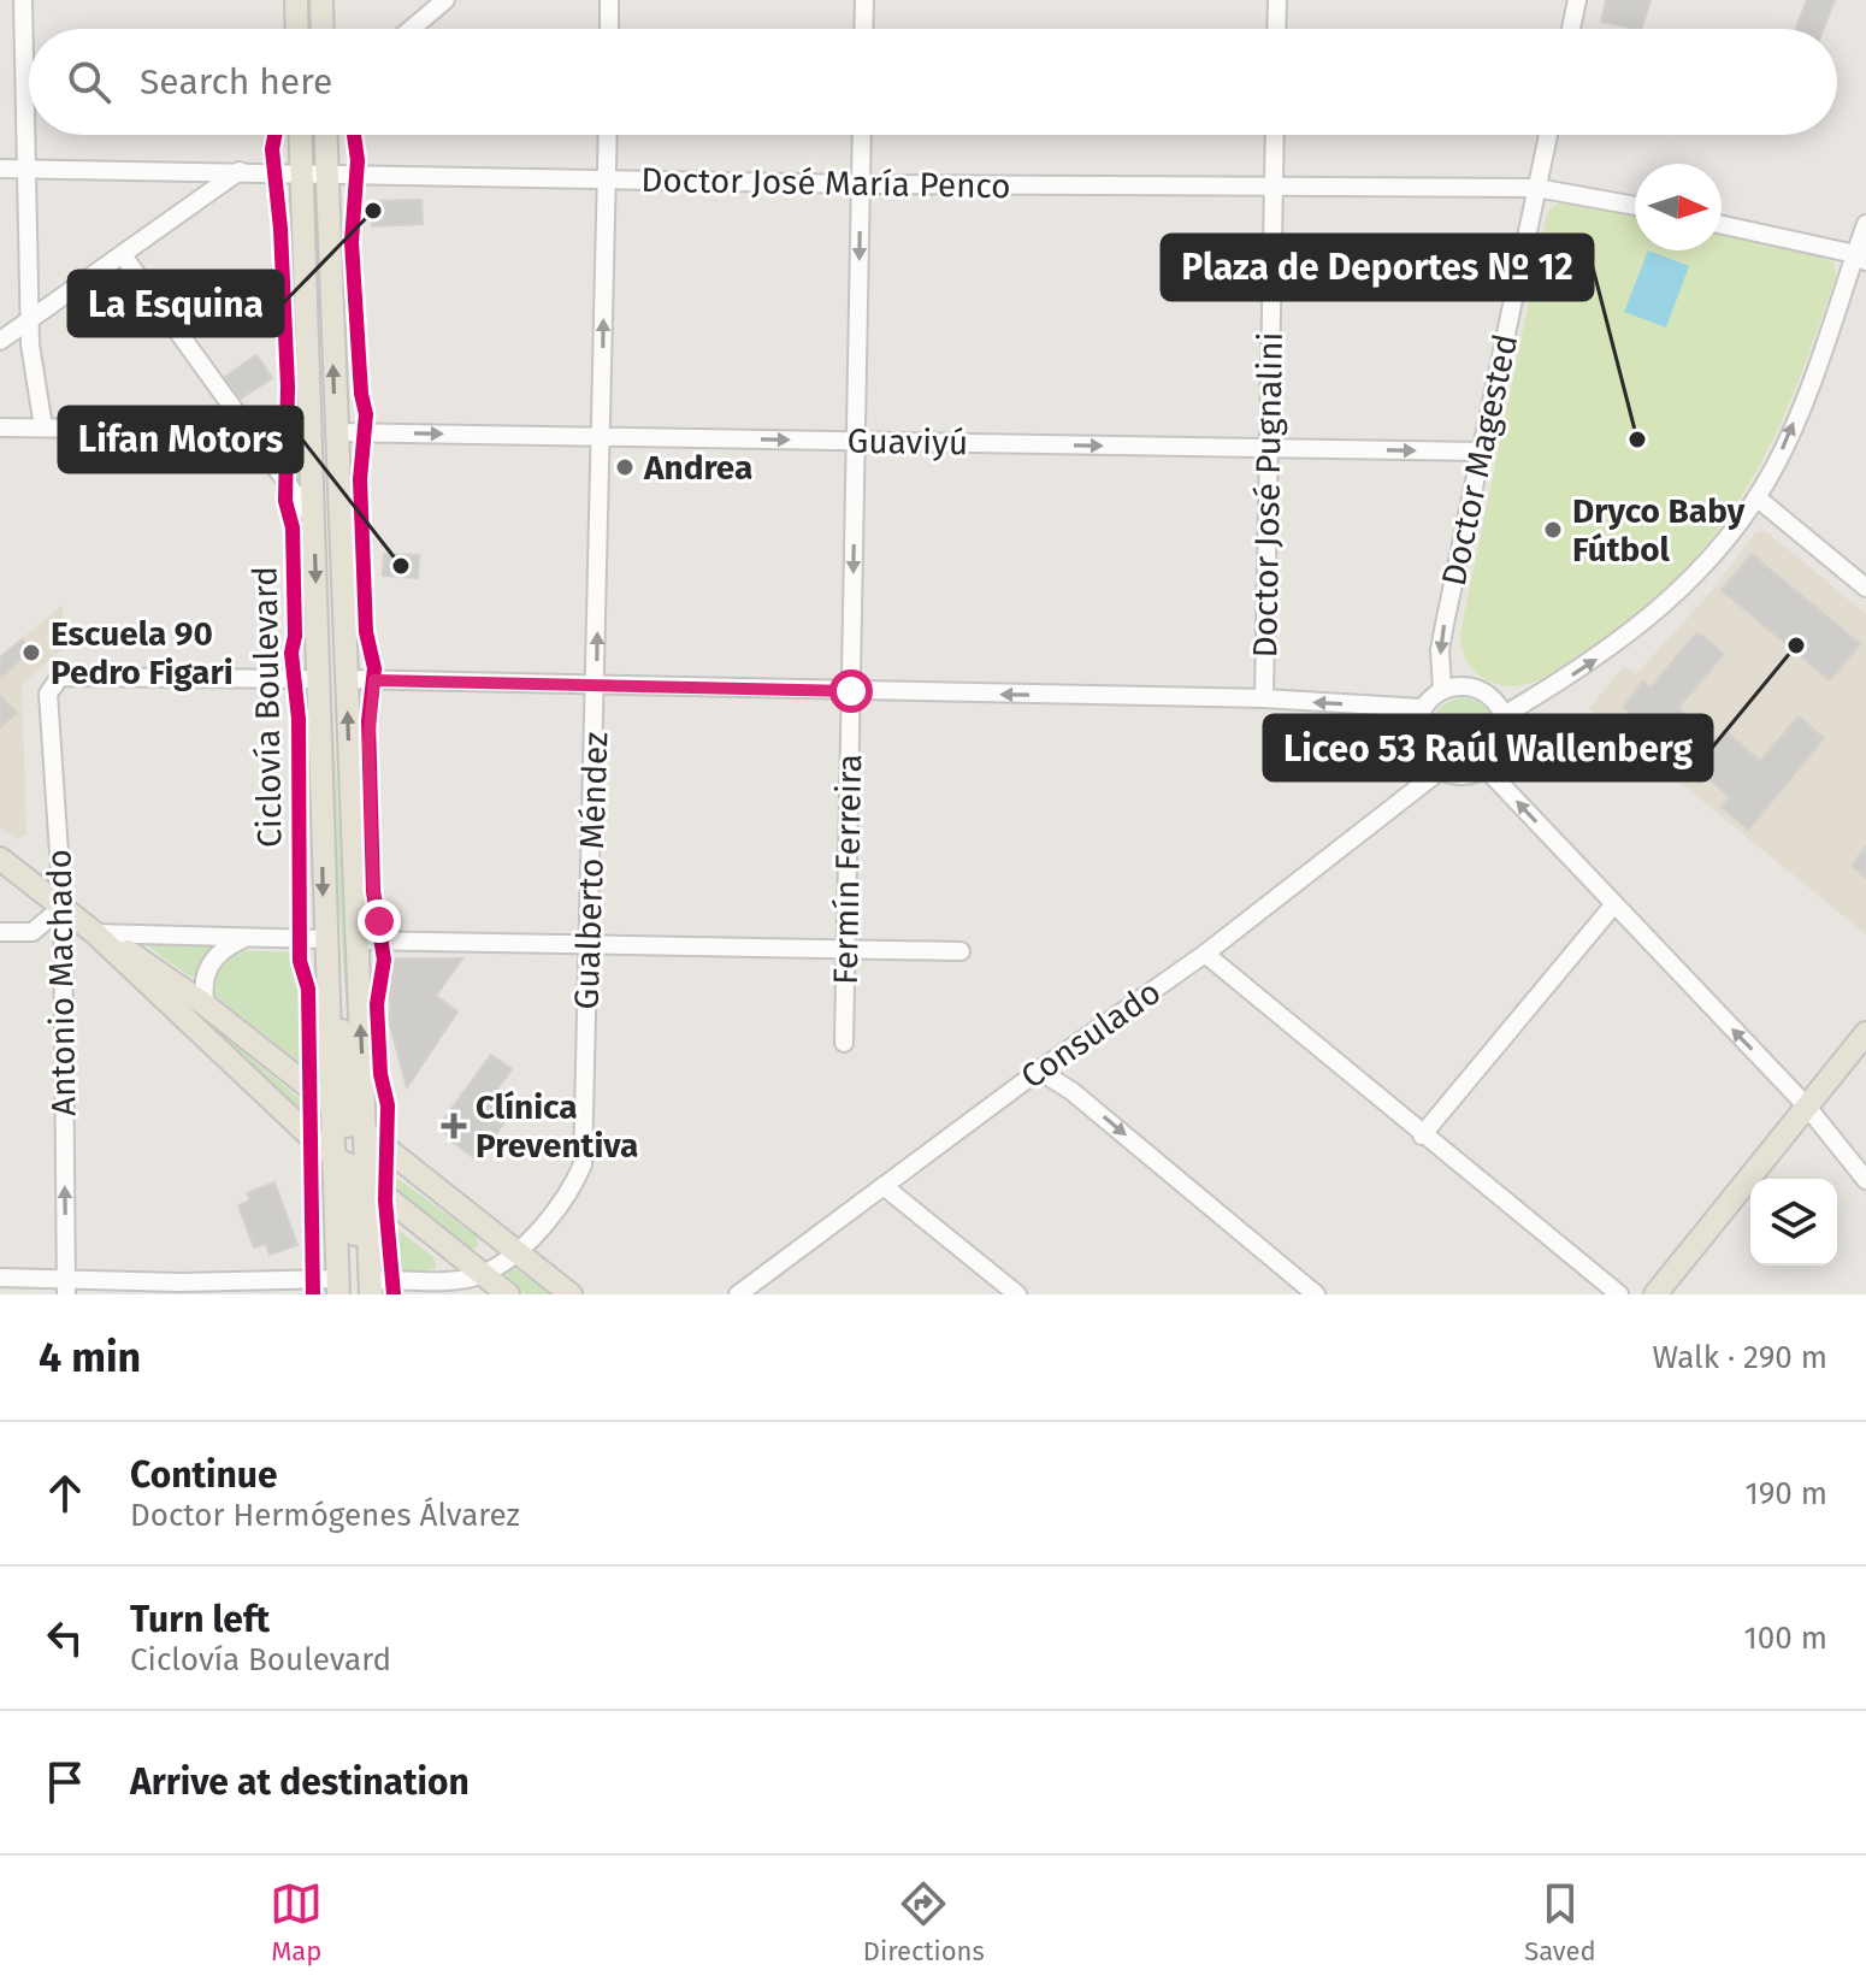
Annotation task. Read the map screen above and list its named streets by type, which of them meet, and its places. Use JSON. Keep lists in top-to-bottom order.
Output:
{
  "streets": {
    "street": [
      "Doctor José María Penco",
      "Guaviyú",
      "Doctor Magested",
      "Doctor José Pugnalini",
      "Fermín Ferreira",
      "Gualberto Méndez",
      "Antonio Machado",
      "Consulado"
    ],
    "cycle path": ["Ciclovía Boulevard"]
  },
  "crossings": [
    ["Doctor José María Penco", "Doctor Magested"],
    ["Doctor José María Penco", "Doctor José Pugnalini"],
    ["Doctor José María Penco", "Fermín Ferreira"],
    ["Doctor José María Penco", "Gualberto Méndez"],
    ["Guaviyú", "Doctor Magested"],
    ["Guaviyú", "Doctor José Pugnalini"],
    ["Guaviyú", "Fermín Ferreira"],
    ["Guaviyú", "Gualberto Méndez"],
    ["Doctor Magested", "Consulado"]
  ],
  "one_way": [
    "Guaviyú",
    "Doctor Magested",
    "Fermín Ferreira",
    "Gualberto Méndez",
    "Antonio Machado"
  ],
  "places": {
    "other": [
      "La Esquina",
      "Plaza de Deportes Nº 12",
      "Andrea",
      "Dryco Baby Fútbol",
      "Lifan Motors",
      "Liceo 53 Raúl Wallenberg",
      "Escuela 90 Pedro Figari"
    ],
    "health": ["Clínica Preventiva"]
  },
  "north": "right",
  "page": {
    "search": "Search here",
    "heading": ["4 min", "Walk · 290 m"],
    "list": [
      ["Continue", "Doctor Hermógenes Álvarez", "190 m"],
      ["Turn left", "Ciclovía Boulevard", "100 m"],
      "Arrive at destination"
    ],
    "nav": ["Map", "Directions", "Saved"]
  }
}
